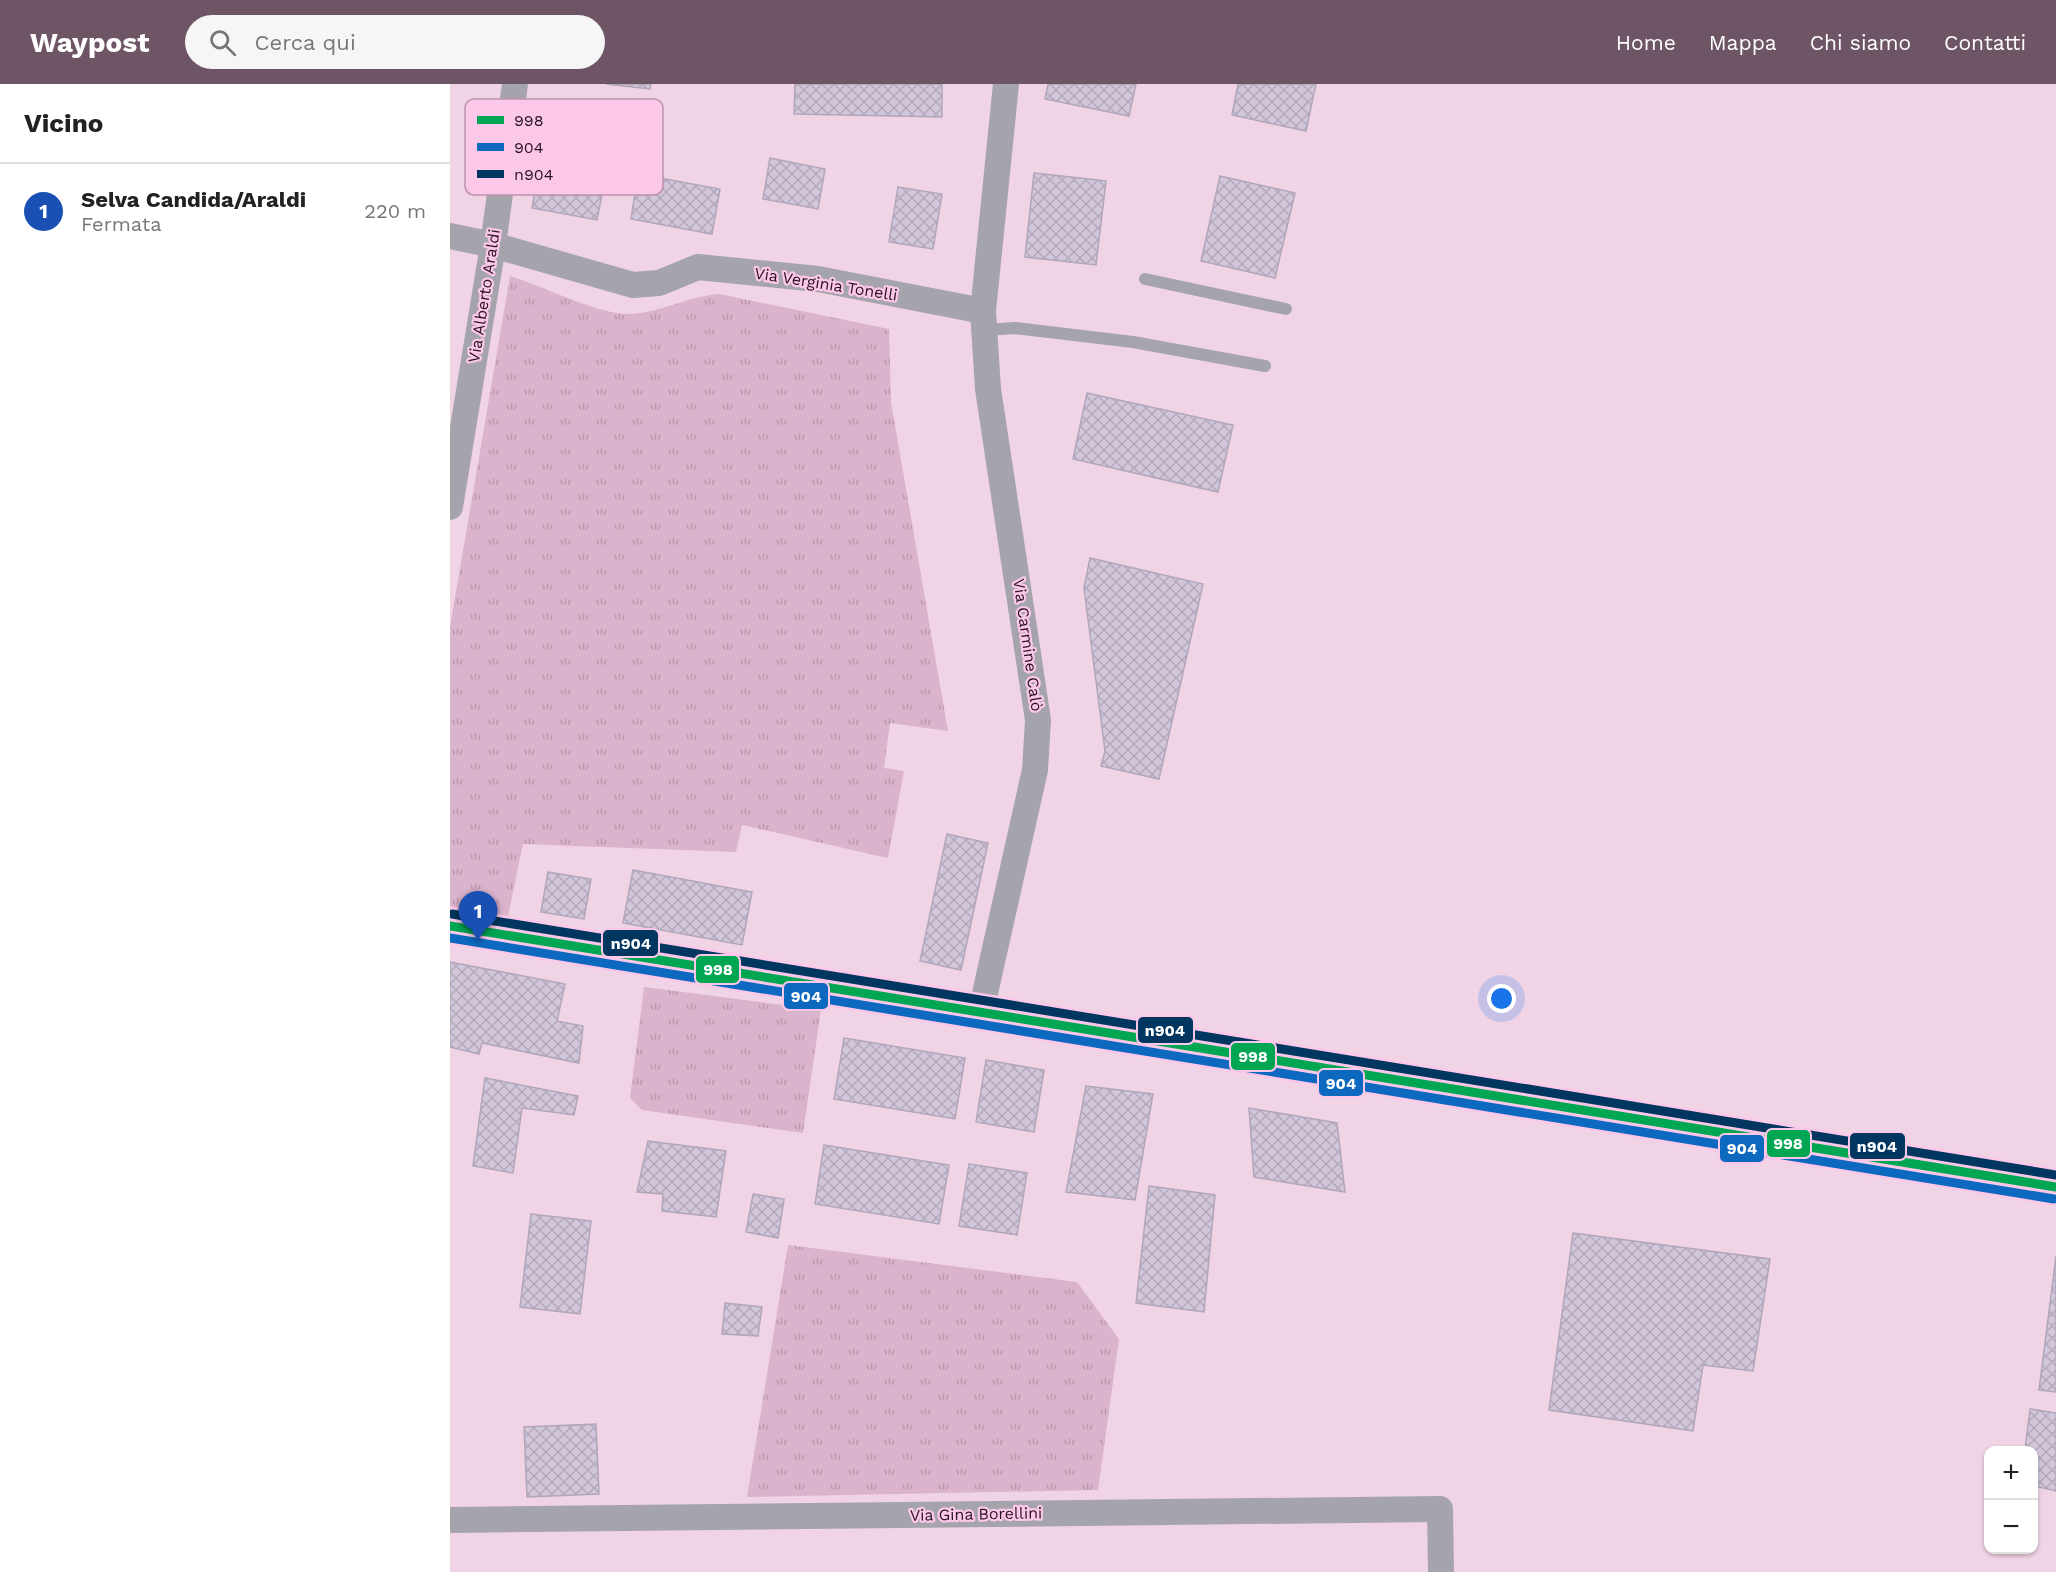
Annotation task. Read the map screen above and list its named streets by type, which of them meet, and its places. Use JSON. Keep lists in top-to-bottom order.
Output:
{
  "streets": {
    "street": [
      "Via Verginia Tonelli",
      "Via Alberto Araldi",
      "Via Carmine Calò",
      "Via Gina Borellini"
    ]
  },
  "crossings": [
    ["Via Verginia Tonelli", "Via Alberto Araldi"],
    ["Via Verginia Tonelli", "Via Carmine Calò"]
  ],
  "lines": ["transit line n904", "transit line 998", "transit line 904"],
  "legend": ["998", "904", "n904"],
  "page": {
    "header": "Waypost",
    "search": "Cerca qui",
    "nav": [
      "Home",
      "Mappa",
      "Chi siamo",
      "Contatti"
    ],
    "heading": "Vicino",
    "list": [
      {
        "mark": "1",
        "name": "Selva Candida/Araldi",
        "note": "Fermata",
        "value": "220 m"
      }
    ],
    "pins": "1",
    "map_buttons": ["+", "−"]
  }
}
